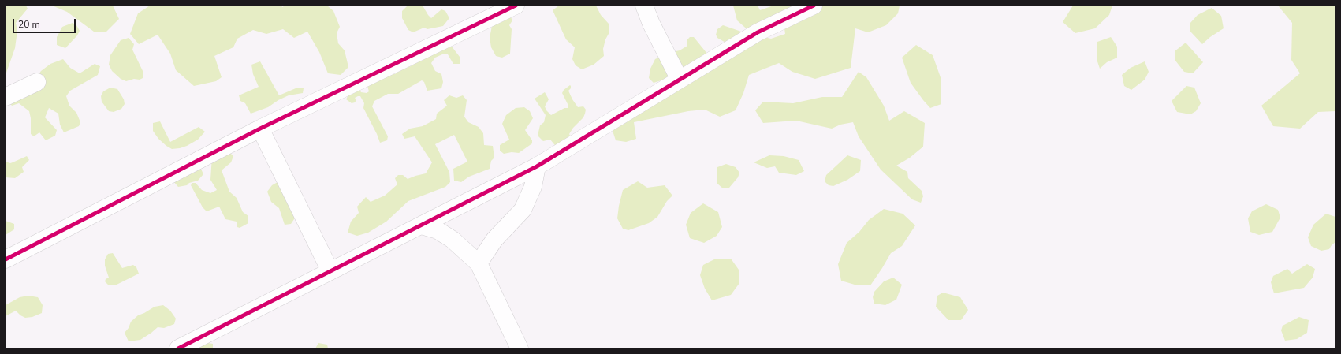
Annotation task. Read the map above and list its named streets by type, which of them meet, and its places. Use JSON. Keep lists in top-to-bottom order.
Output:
{
  "scale_bar": "20 m"
}
